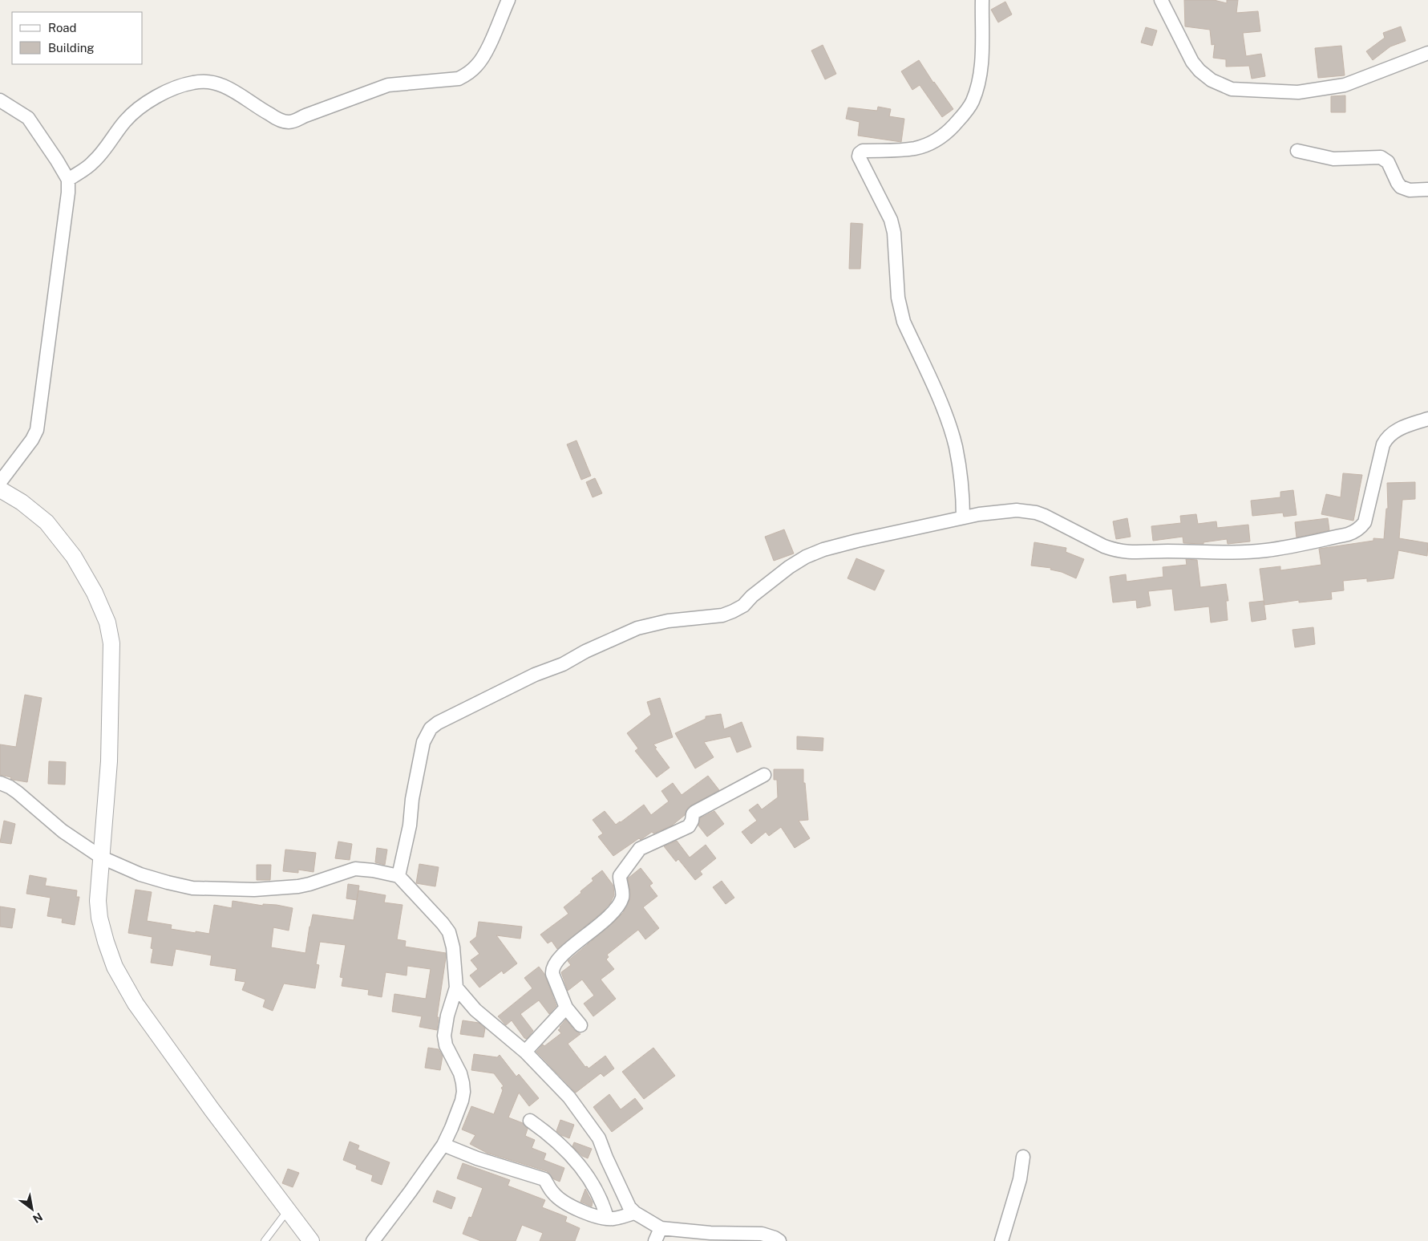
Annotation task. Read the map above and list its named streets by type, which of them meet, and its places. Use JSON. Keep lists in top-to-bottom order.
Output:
{
  "legend": ["Road", "Building"],
  "north": "bottom right"
}
